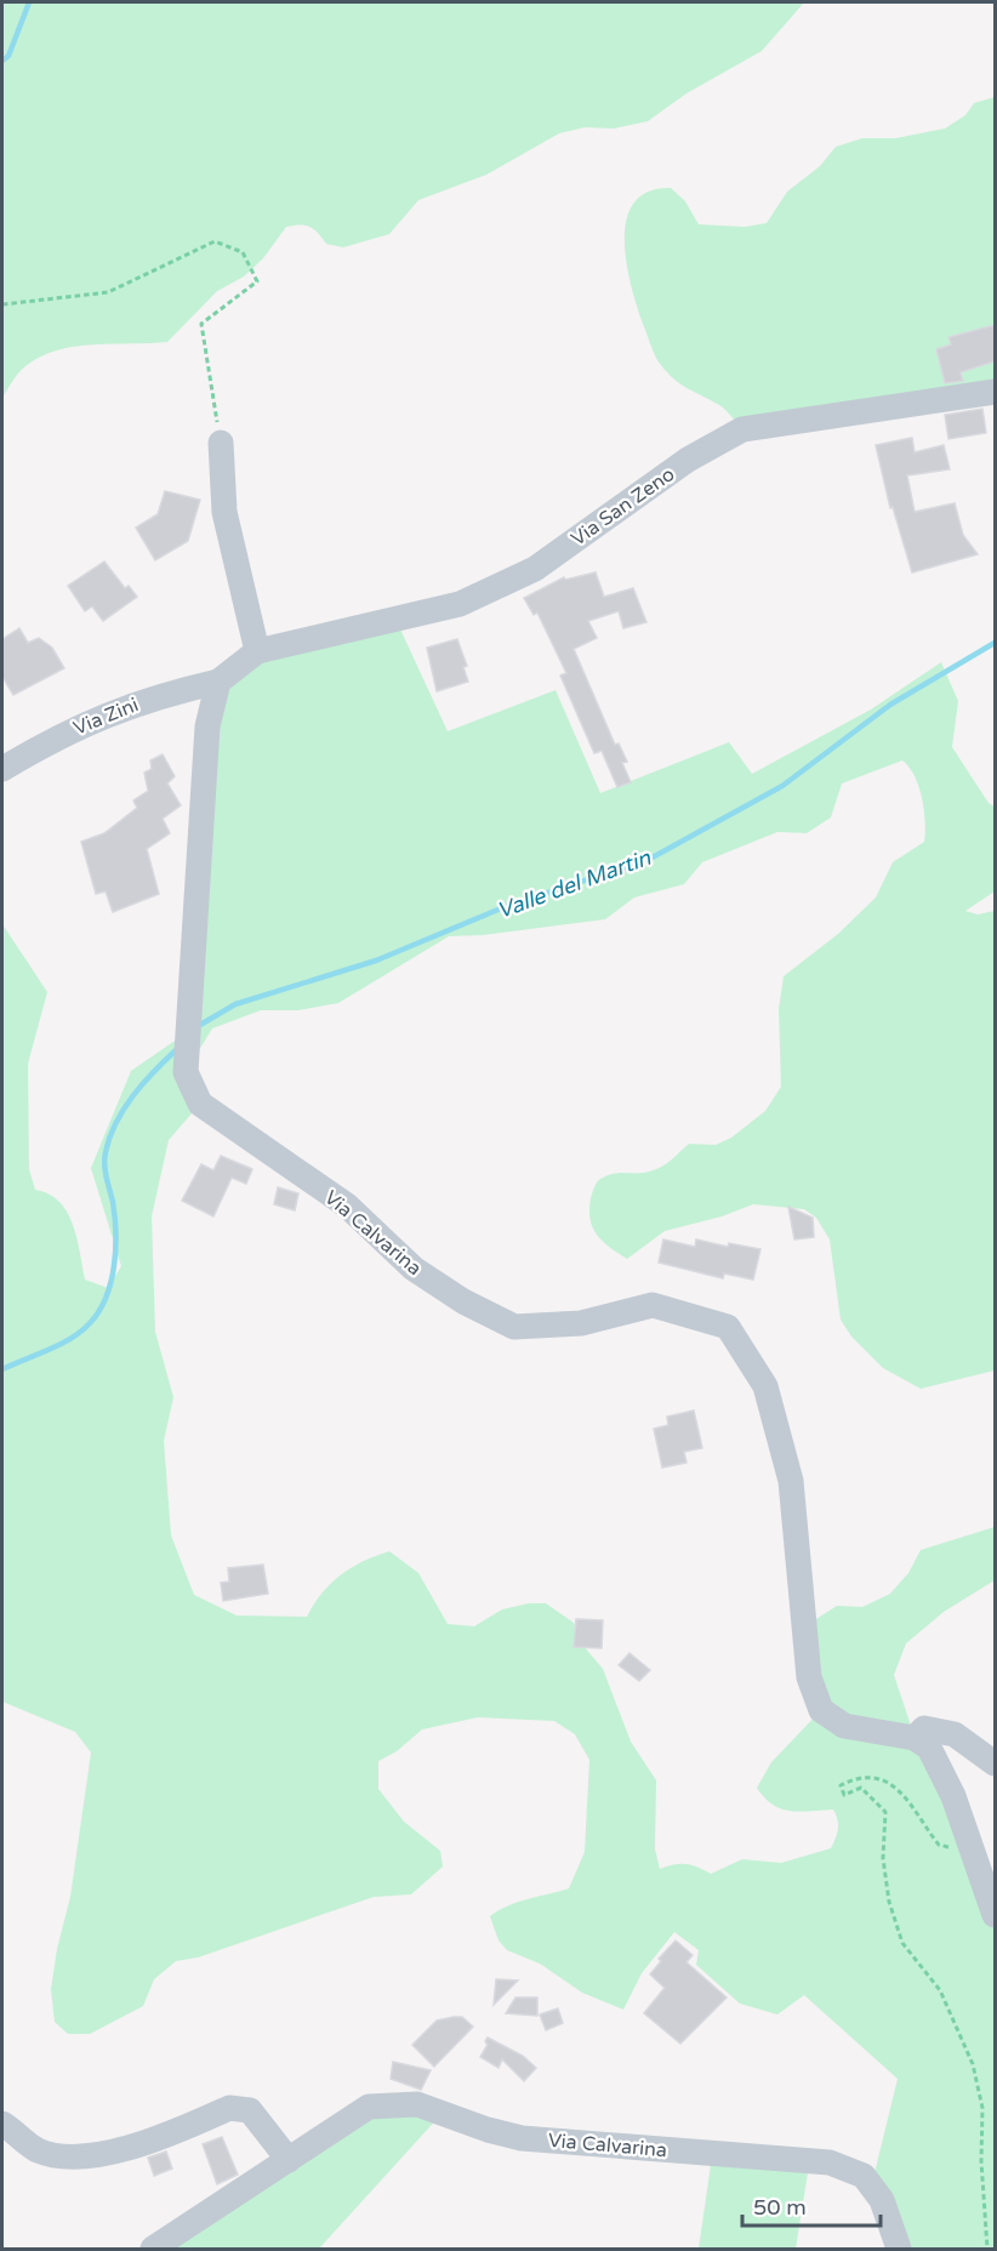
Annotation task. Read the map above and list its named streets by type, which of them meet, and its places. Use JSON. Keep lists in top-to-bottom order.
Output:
{
  "streets": {
    "street": ["Via San Zeno", "Via Zini", "Via Calvarina"]
  },
  "crossings": [
    ["Via Zini", "Via Calvarina"]
  ],
  "water": ["Valle del Martin"],
  "scale_bar": "50 m"
}
